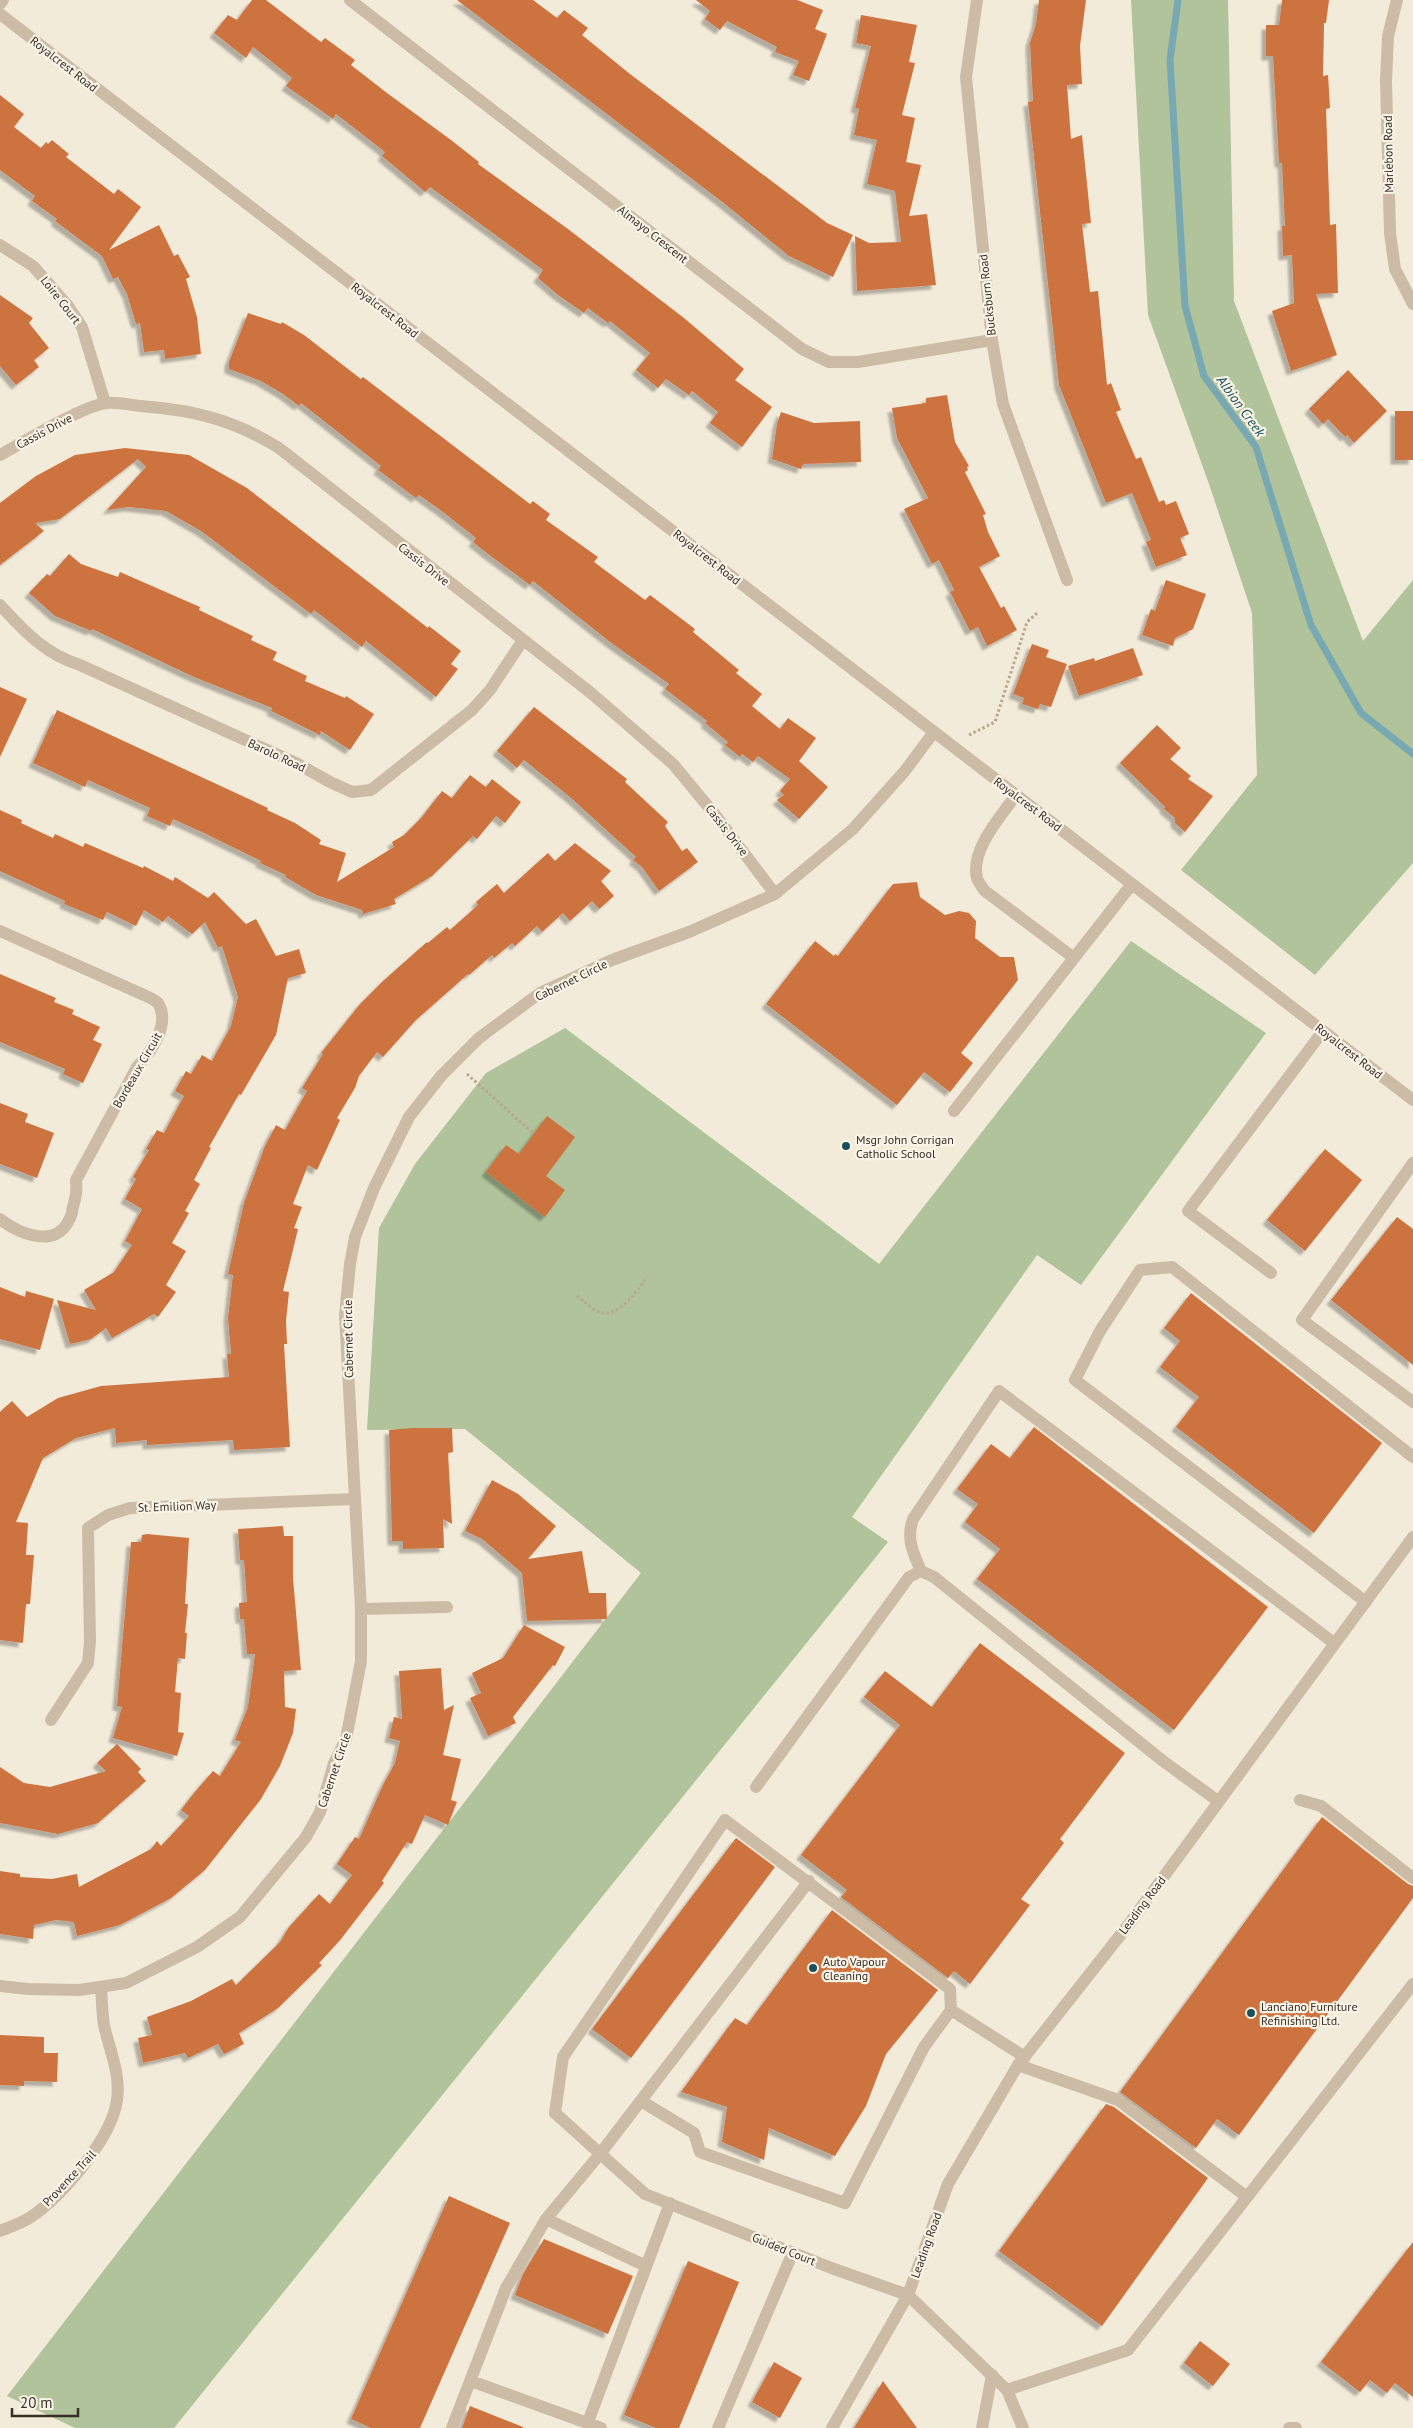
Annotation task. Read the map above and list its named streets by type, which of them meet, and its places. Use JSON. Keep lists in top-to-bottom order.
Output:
{
  "streets": {
    "street": [
      "Royalcrest Road",
      "Marlebon Road",
      "Almayo Crescent",
      "Bucksburn Road",
      "Loire Court",
      "Cassis Drive",
      "Barolo Road",
      "Cabernet Circle",
      "Bordeaux Circuit",
      "St. Emilion Way",
      "Leading Road",
      "Provence Trail",
      "Guided Court"
    ]
  },
  "crossings": [
    ["Royalcrest Road", "Cabernet Circle"],
    ["Almayo Crescent", "Bucksburn Road"],
    ["Loire Court", "Cassis Drive"],
    ["Cassis Drive", "Barolo Road"],
    ["Cassis Drive", "Cabernet Circle"],
    ["Cabernet Circle", "St. Emilion Way"],
    ["Cabernet Circle", "Provence Trail"],
    ["Leading Road", "Guided Court"]
  ],
  "water": ["Albion Creek"],
  "places": ["Msgr John Corrigan Catholic School", "Auto Vapour Cleaning", "Lanciano Furniture Refinishing Ltd."],
  "scale_bar": "20 m"
}
